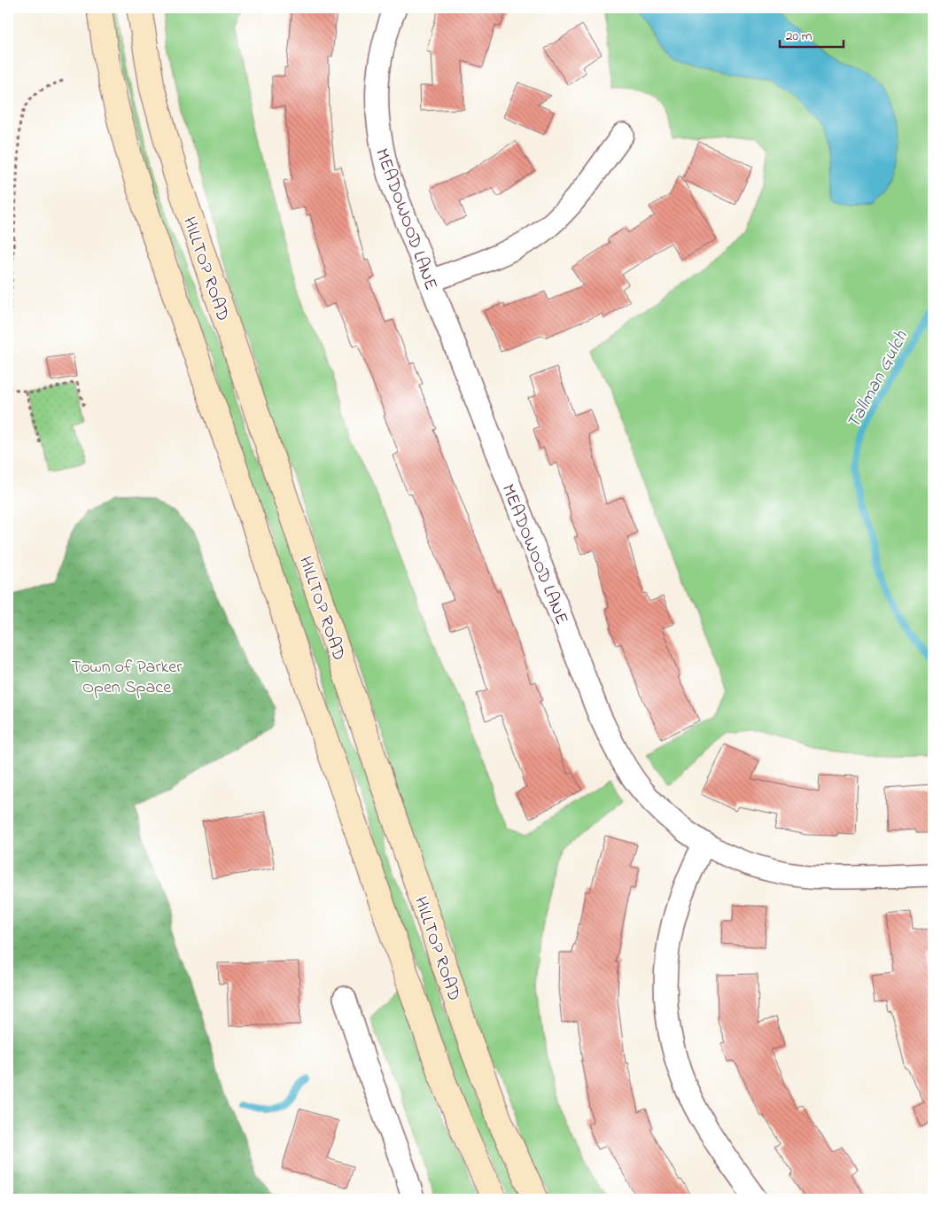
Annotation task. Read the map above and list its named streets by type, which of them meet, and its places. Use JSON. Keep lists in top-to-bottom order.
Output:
{
  "streets": {
    "main road": ["HILLTOP ROAD"],
    "street": ["MEADOWOOD LANE"]
  },
  "water": ["Tallman Gulch"],
  "parks": ["Town of Parker Open Space"],
  "scale_bar": "20 m"
}
